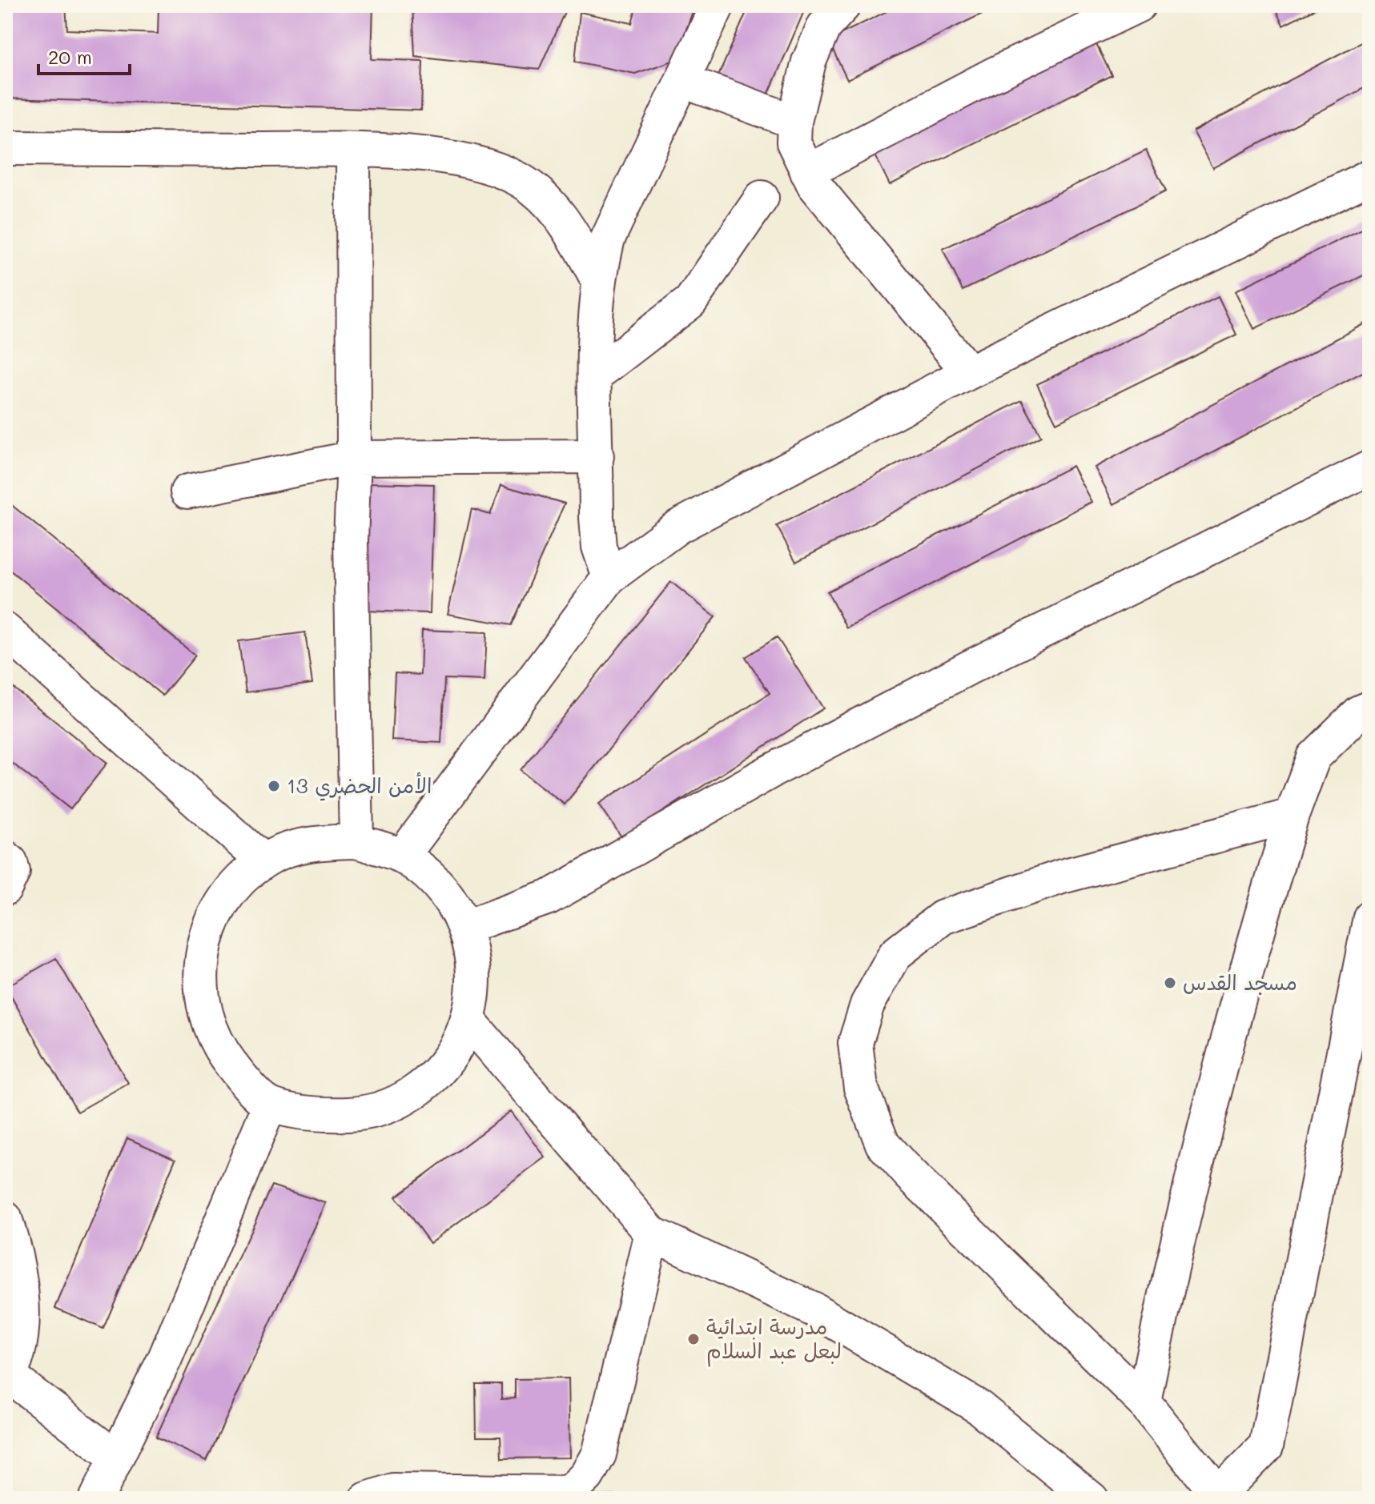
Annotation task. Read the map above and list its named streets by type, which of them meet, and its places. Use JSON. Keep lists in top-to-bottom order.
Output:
{
  "places": ["الأمن الحضري 13", "مسجد القدس", "مدرسة ابتدائية لبعل عبد السلام"],
  "scale_bar": "20 m"
}
